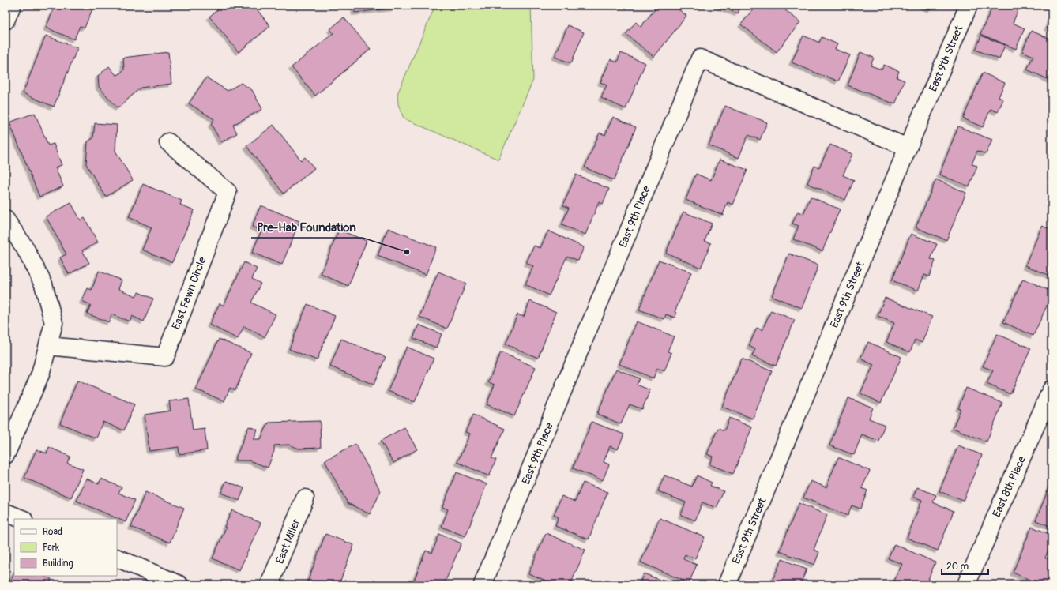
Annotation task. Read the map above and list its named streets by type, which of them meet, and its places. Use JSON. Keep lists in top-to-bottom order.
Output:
{
  "streets": {
    "street": [
      "East 9th Street",
      "East 9th Place",
      "East Fawn Circle",
      "East 8th Place",
      "East Miller"
    ]
  },
  "crossings": [
    ["East 9th Street", "East 9th Place"]
  ],
  "places": ["Pre-Hab Foundation"],
  "legend": ["Road", "Park", "Building"],
  "scale_bar": "20 m"
}
